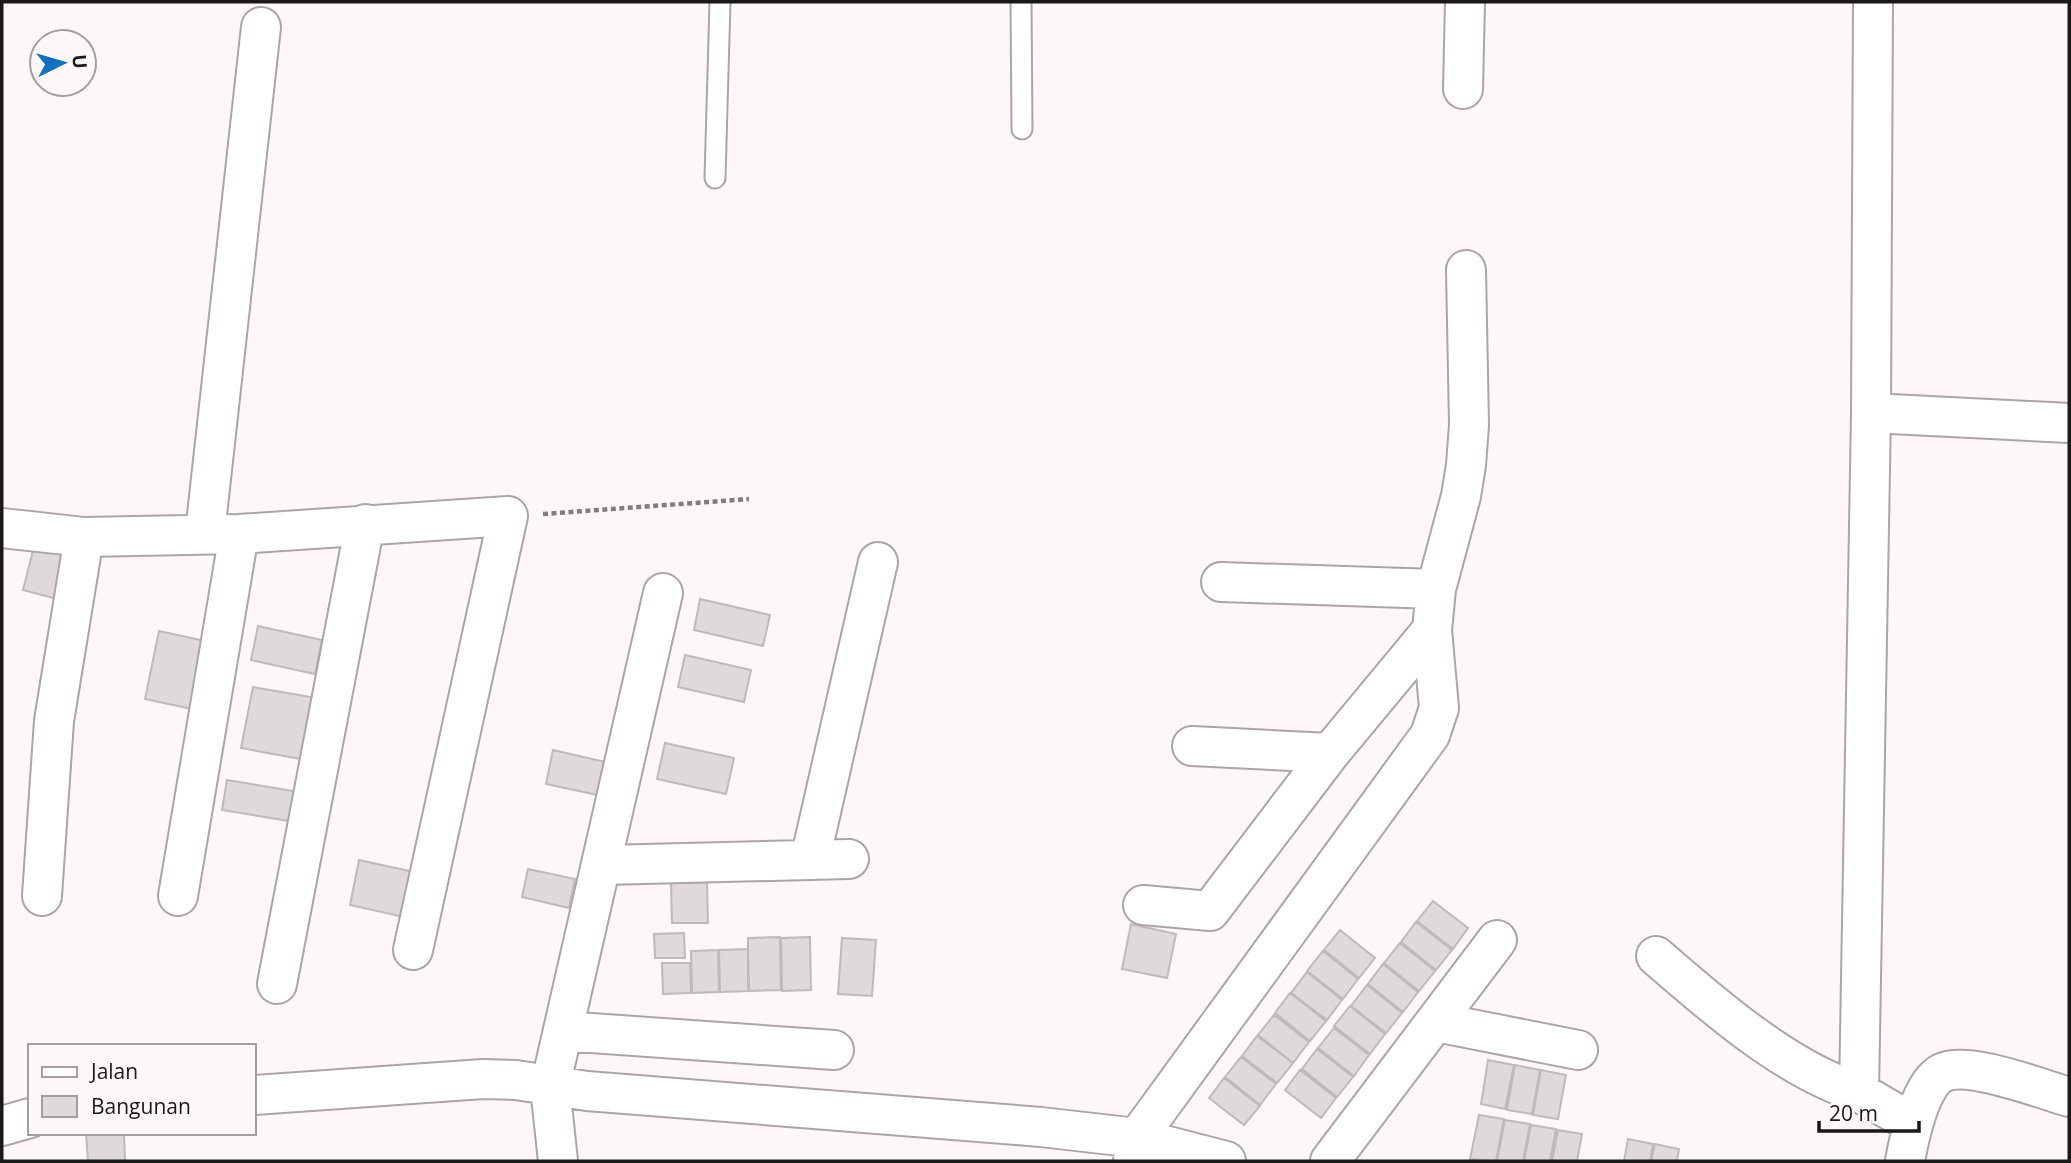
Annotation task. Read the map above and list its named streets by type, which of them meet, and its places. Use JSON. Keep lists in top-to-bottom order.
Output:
{
  "legend": ["Jalan", "Bangunan"],
  "scale_bar": "20 m",
  "north": "right"
}
